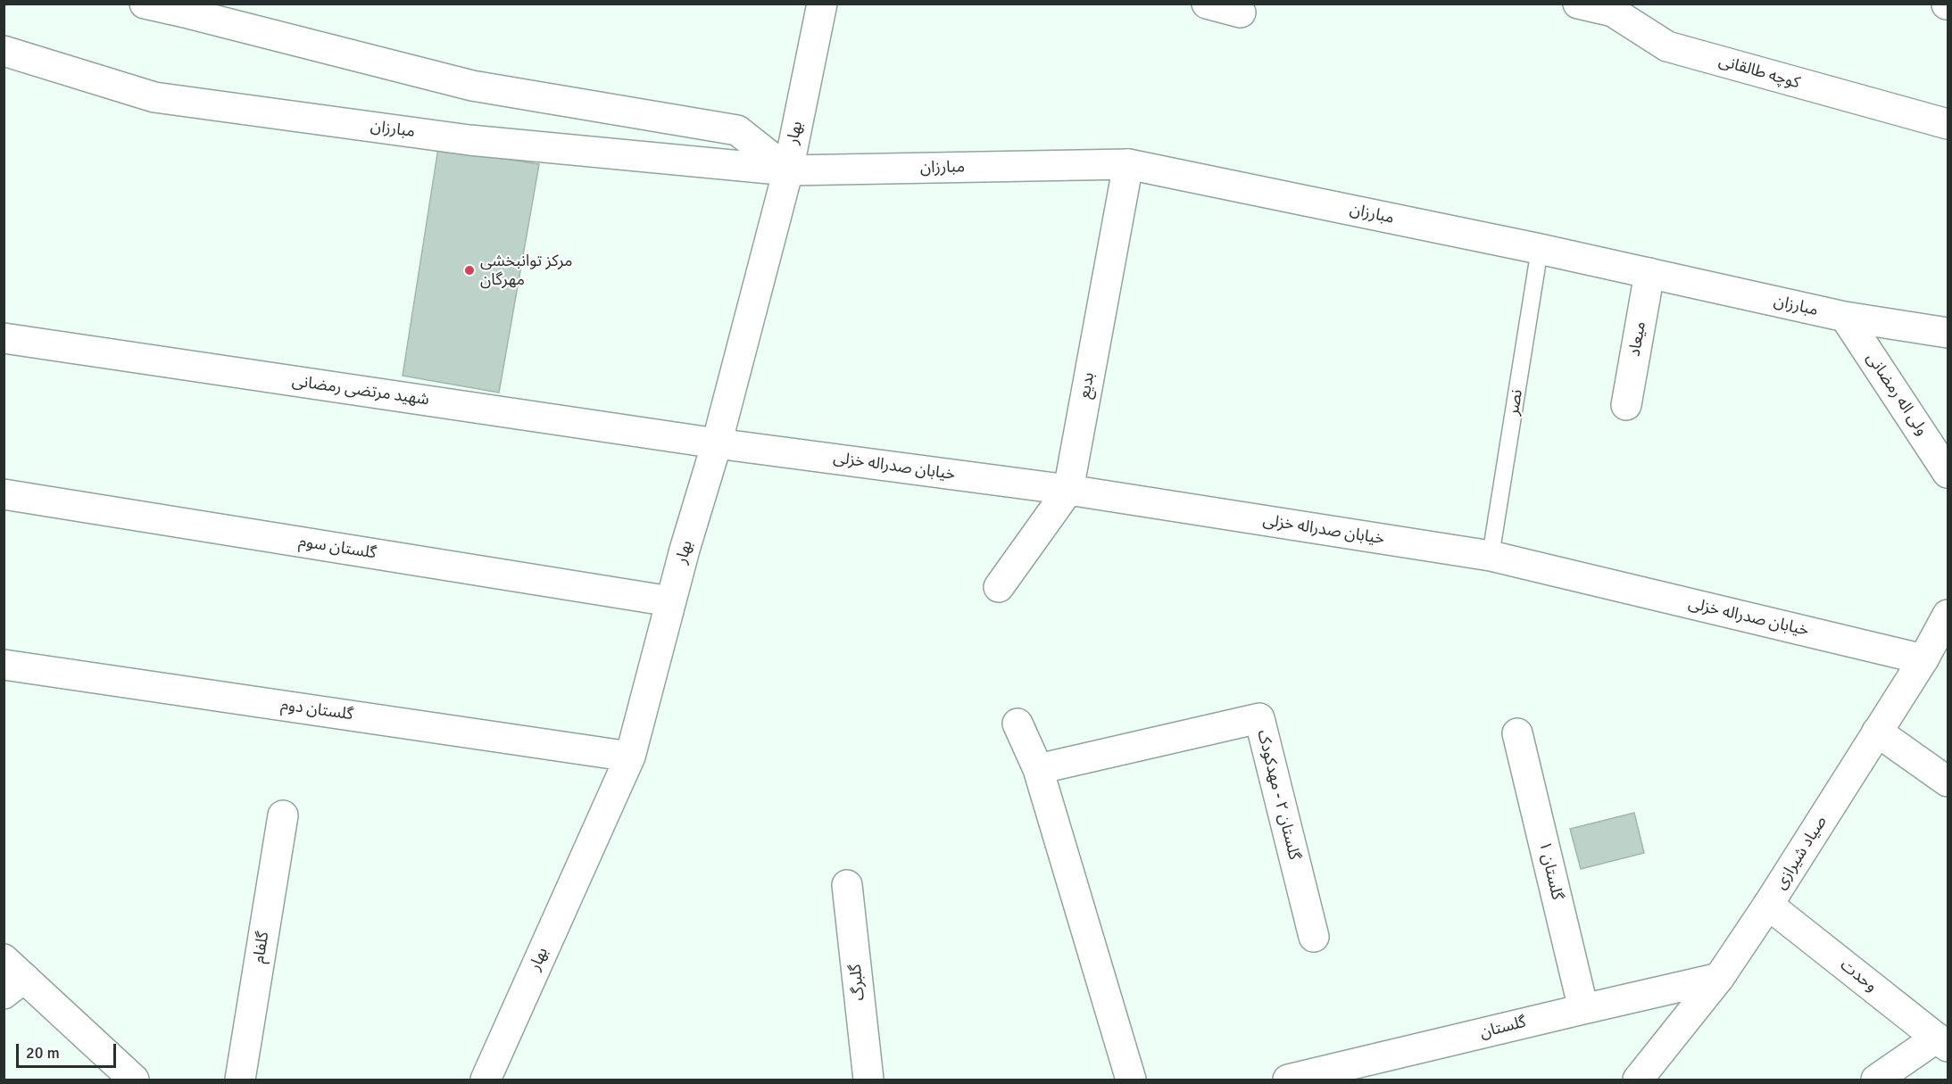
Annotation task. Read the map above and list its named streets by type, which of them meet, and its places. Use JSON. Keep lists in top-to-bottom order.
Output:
{
  "streets": {
    "street": [
      "کوچه طالقانی",
      "مبارزان",
      "بهار",
      "میعاد",
      "بدیع",
      "شهید مرتضی رمضانی",
      "ولی اله رمضانی",
      "خیابان صدراله خزلی",
      "گلستان سوم",
      "گلستان دوم",
      "گلستان ۲ - مهدکودک",
      "صیاد شیرازی",
      "گلستان ۱",
      "گلفام",
      "وحدت",
      "گلبرگ",
      "گلستان"
    ],
    "lane": ["نصر"]
  },
  "crossings": [
    ["مبارزان", "بهار"],
    ["مبارزان", "میعاد"],
    ["مبارزان", "بدیع"],
    ["مبارزان", "ولی اله رمضانی"],
    ["مبارزان", "نصر"],
    ["بهار", "شهید مرتضی رمضانی"],
    ["بهار", "خیابان صدراله خزلی"],
    ["بهار", "گلستان سوم"],
    ["بهار", "گلستان دوم"],
    ["بدیع", "خیابان صدراله خزلی"],
    ["شهید مرتضی رمضانی", "خیابان صدراله خزلی"],
    ["نصر", "خیابان صدراله خزلی"],
    ["خیابان صدراله خزلی", "صیاد شیرازی"],
    ["صیاد شیرازی", "وحدت"],
    ["صیاد شیرازی", "گلستان"],
    ["گلستان ۱", "گلستان"]
  ],
  "places": ["مرکز توانبخشی مهرگان"],
  "scale_bar": "20 m"
}
